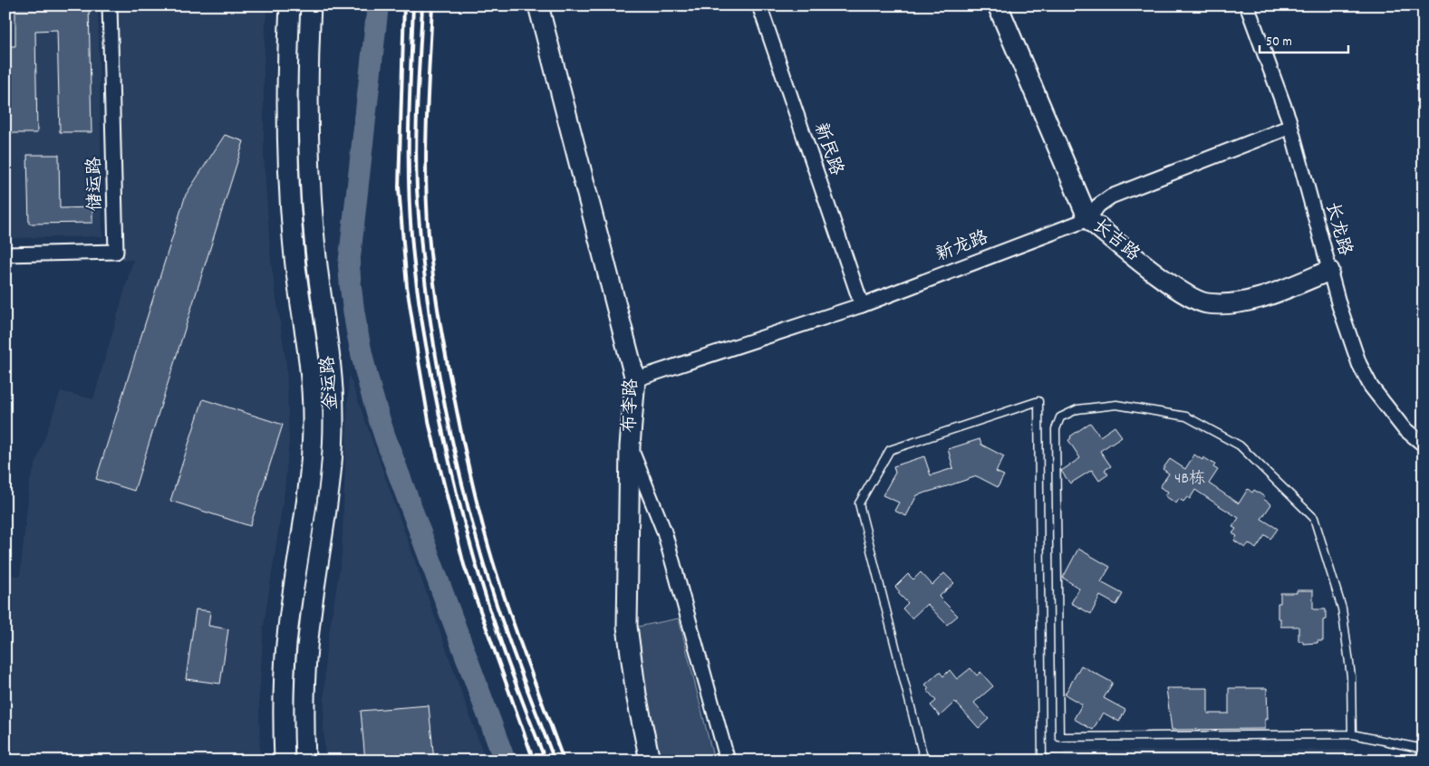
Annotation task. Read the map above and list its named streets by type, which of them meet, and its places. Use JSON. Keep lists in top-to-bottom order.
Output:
{
  "streets": {
    "main road": ["长吉路", "金运路", "布李路"],
    "street": [
      "新民路",
      "储运路",
      "长龙路",
      "新龙路"
    ]
  },
  "crossings": [
    ["新民路", "新龙路"],
    ["长龙路", "长吉路"],
    ["长龙路", "新龙路"],
    ["长吉路", "新龙路"],
    ["新龙路", "布李路"]
  ],
  "house_numbers": ["4B栋"],
  "scale_bar": "50 m"
}
